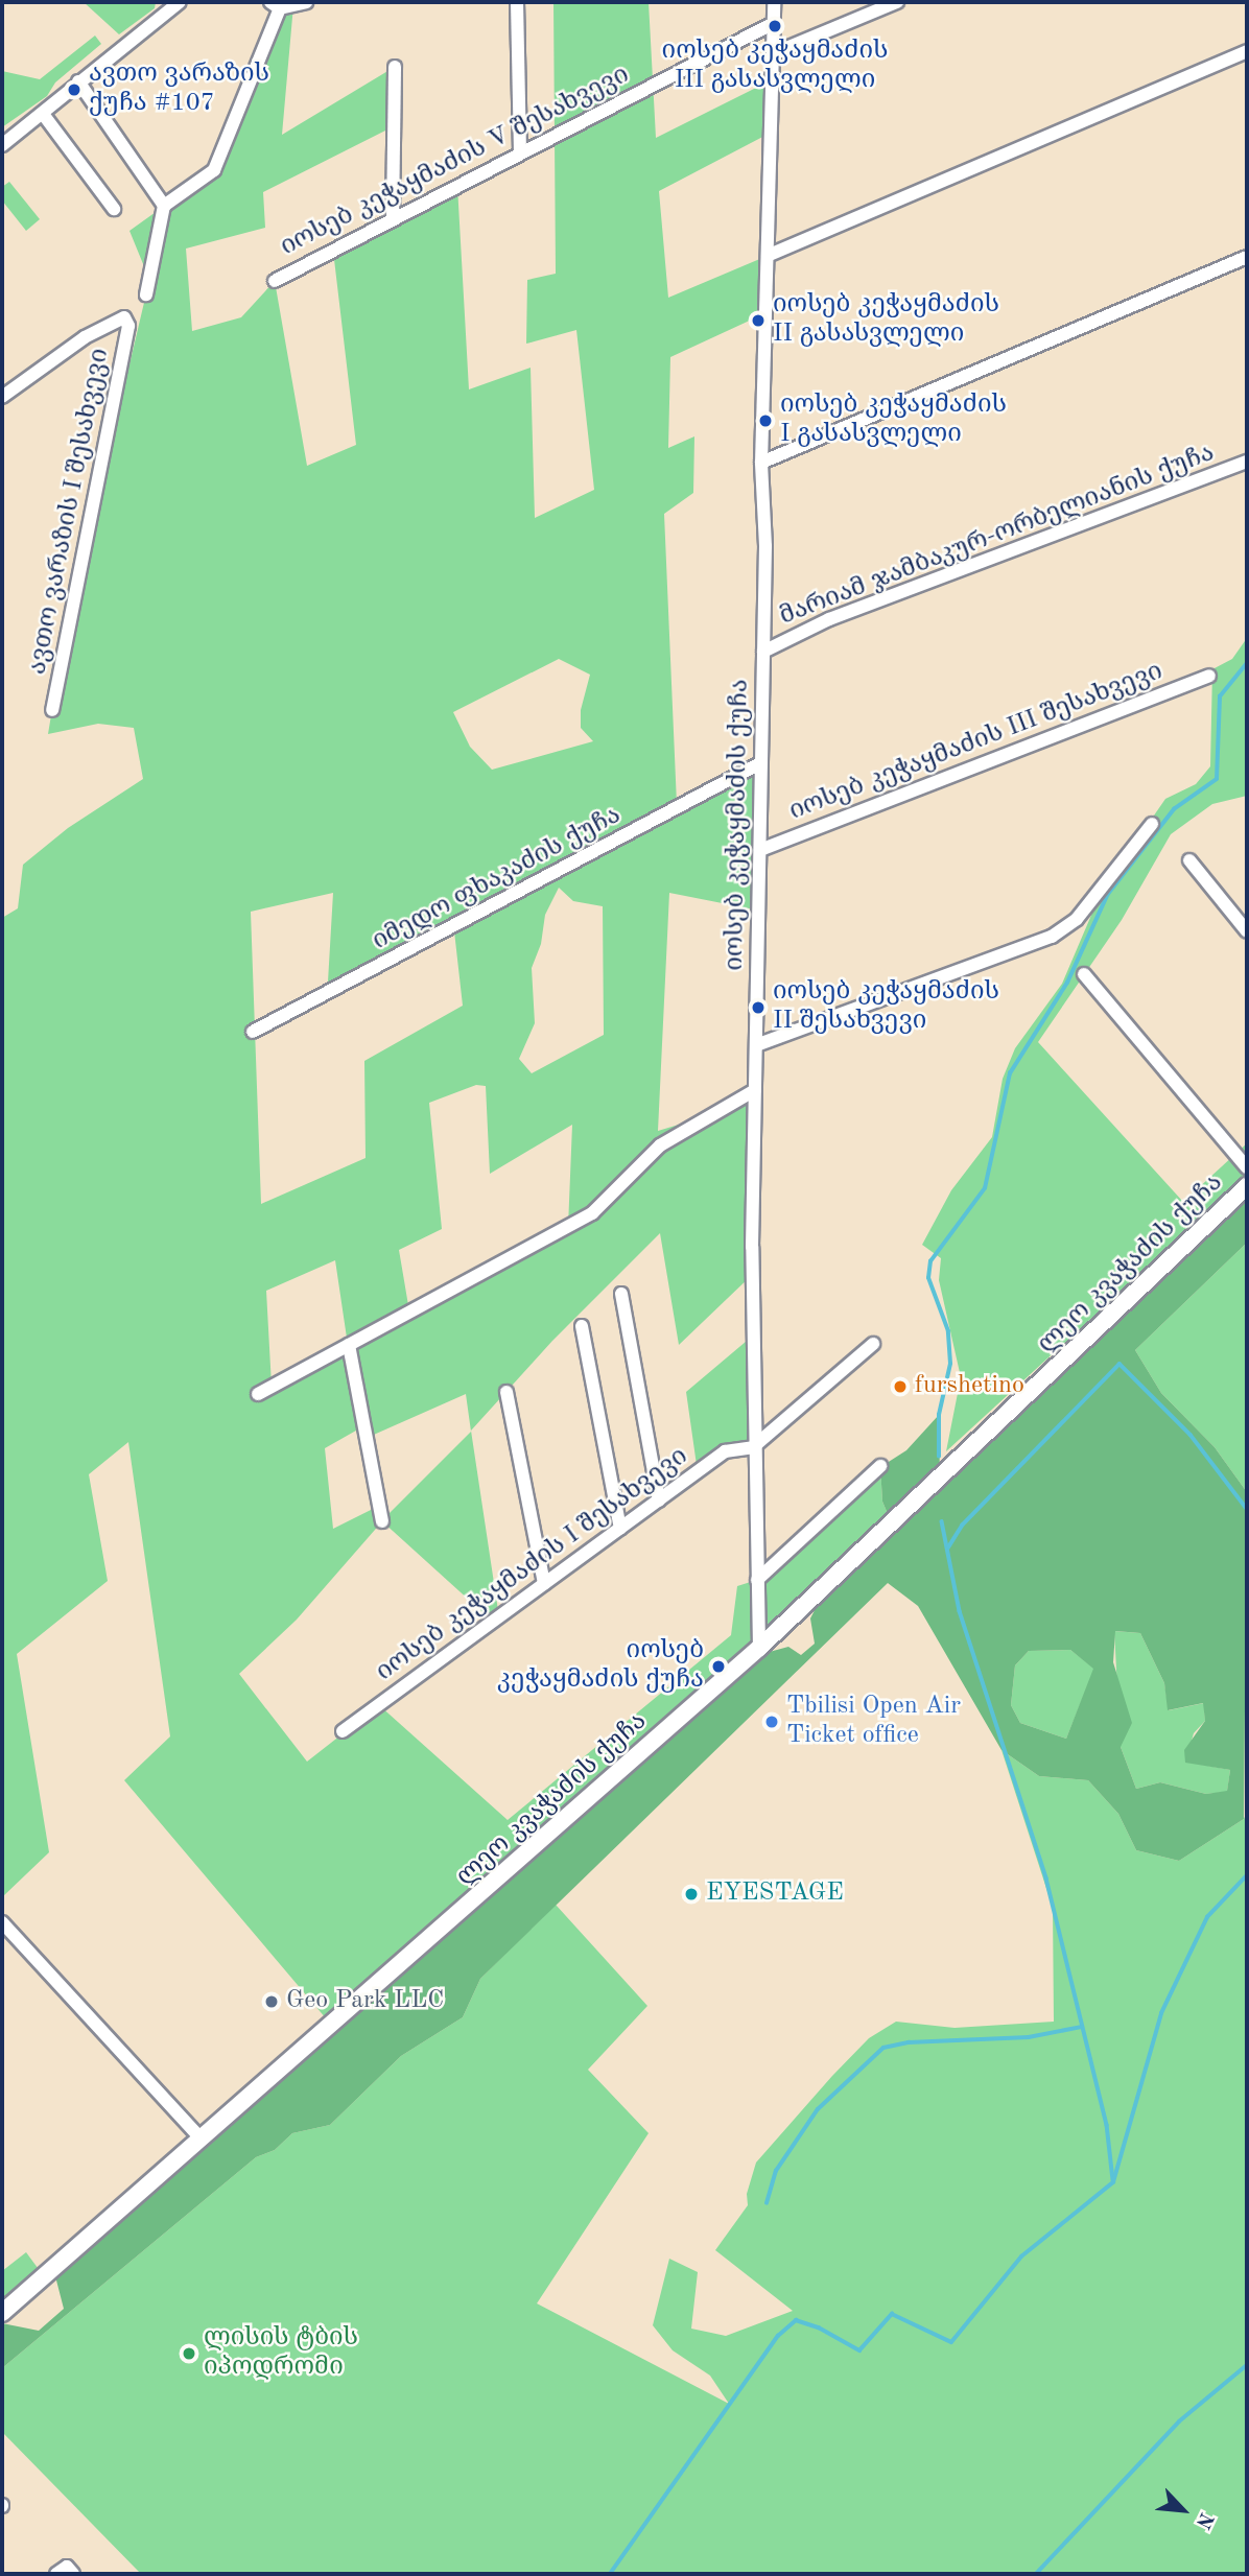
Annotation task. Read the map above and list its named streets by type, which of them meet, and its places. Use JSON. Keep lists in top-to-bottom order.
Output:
{
  "streets": {
    "main road": ["ლეო კვაჭაძის ქუჩა"],
    "street": [
      "იოსებ კეჭაყმაძის V შესახვევი",
      "ავთო ვარაზის I შესახვევი",
      "მარიამ ჯამბაკურ-ორბელიანის ქუჩა",
      "იოსებ კეჭაყმაძის III შესახვევი",
      "იოსებ კეჭაყმაძის ქუჩა",
      "იმედო ფხაკაძის ქუჩა",
      "იოსებ კეჭაყმაძის I შესახვევი"
    ]
  },
  "crossings": [
    ["იოსებ კეჭაყმაძის V შესახვევი", "იოსებ კეჭაყმაძის ქუჩა"],
    ["მარიამ ჯამბაკურ-ორბელიანის ქუჩა", "იოსებ კეჭაყმაძის ქუჩა"],
    ["იოსებ კეჭაყმაძის III შესახვევი", "იოსებ კეჭაყმაძის ქუჩა"],
    ["იოსებ კეჭაყმაძის ქუჩა", "იმედო ფხაკაძის ქუჩა"],
    ["იოსებ კეჭაყმაძის ქუჩა", "ლეო კვაჭაძის ქუჩა"],
    ["იოსებ კეჭაყმაძის ქუჩა", "იოსებ კეჭაყმაძის I შესახვევი"]
  ],
  "places": [
    "იოსებ კეჭაყმაძის III გასასვლელი",
    "ავთო ვარაზის ქუჩა #107",
    "იოსებ კეჭაყმაძის II გასასვლელი",
    "იოსებ კეჭაყმაძის I გასასვლელი",
    "იოსებ კეჭაყმაძის II შესახვევი",
    "furshetino",
    "იოსებ კეჭაყმაძის ქუჩა",
    "Tbilisi Open Air Ticket office",
    "EYESTAGE",
    "Geo Park LLC",
    "ლისის ტბის იპოდრომი"
  ],
  "north": "bottom right"
}
